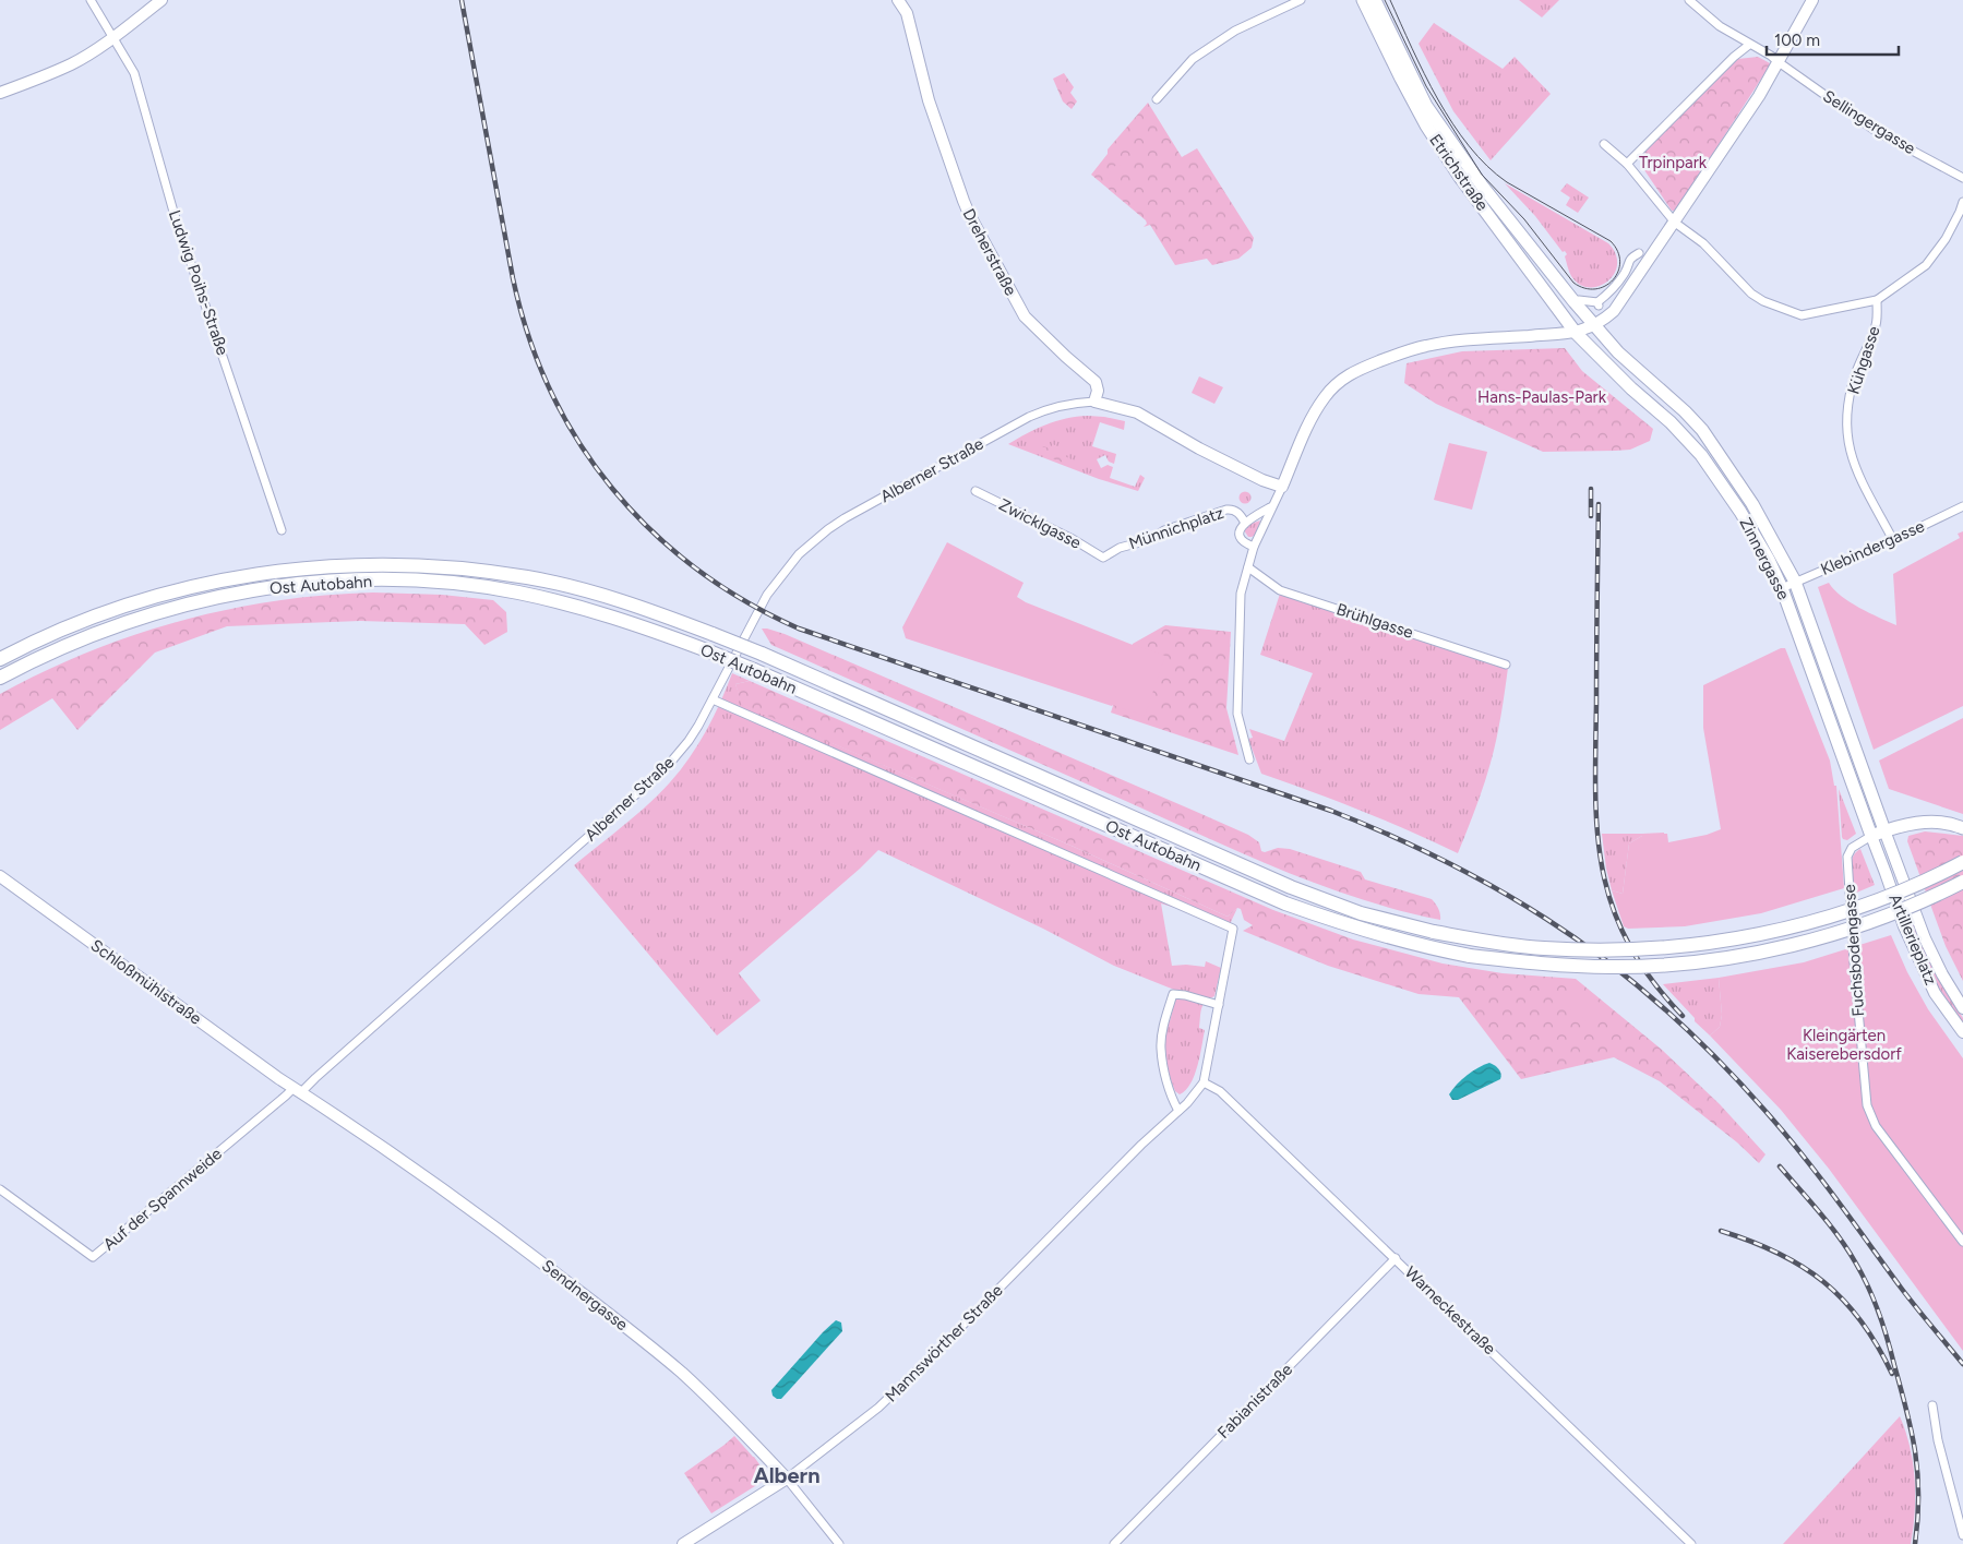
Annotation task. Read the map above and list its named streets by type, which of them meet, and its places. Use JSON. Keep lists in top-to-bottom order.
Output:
{
  "streets": {
    "highway": ["Ost Autobahn"],
    "main road": ["Etrichstraße", "Zinnergasse"],
    "street": [
      "Sellingergasse",
      "Dreherstraße",
      "Ludwig Poihs-Straße",
      "Kühgasse",
      "Alberner Straße",
      "Zwicklgasse",
      "Münnichplatz",
      "Klebindergasse",
      "Brühlgasse",
      "Artillerieplatz",
      "Fuchsbodengasse",
      "Schloßmühlstraße",
      "Auf der Spannweide",
      "Sendnergasse",
      "Warneckestraße",
      "Mannswörther Straße",
      "Fabianistraße"
    ]
  },
  "crossings": [
    ["Etrichstraße", "Zinnergasse"],
    ["Dreherstraße", "Alberner Straße"],
    ["Kühgasse", "Klebindergasse"],
    ["Alberner Straße", "Schloßmühlstraße"],
    ["Alberner Straße", "Auf der Spannweide"],
    ["Alberner Straße", "Sendnergasse"],
    ["Zwicklgasse", "Münnichplatz"],
    ["Klebindergasse", "Zinnergasse"],
    ["Zinnergasse", "Artillerieplatz"],
    ["Zinnergasse", "Fuchsbodengasse"],
    ["Artillerieplatz", "Fuchsbodengasse"],
    ["Schloßmühlstraße", "Auf der Spannweide"],
    ["Schloßmühlstraße", "Sendnergasse"],
    ["Auf der Spannweide", "Sendnergasse"],
    ["Sendnergasse", "Mannswörther Straße"],
    ["Warneckestraße", "Mannswörther Straße"],
    ["Warneckestraße", "Fabianistraße"]
  ],
  "districts": ["Albern"],
  "parks": ["Trpinpark", "Hans-Paulas-Park", "Kleingärten Kaiserebersdorf"],
  "scale_bar": "100 m"
}
